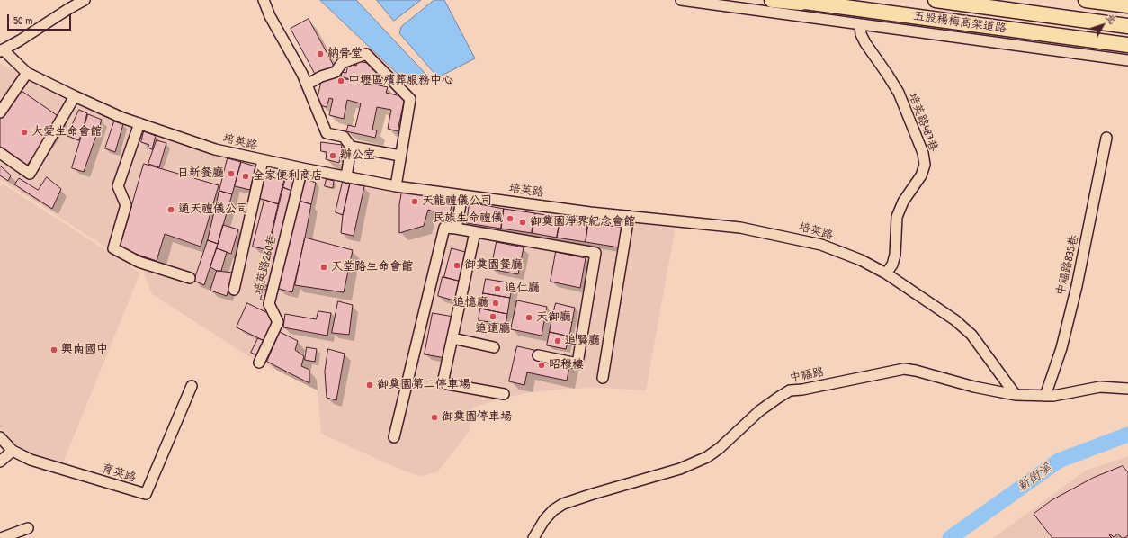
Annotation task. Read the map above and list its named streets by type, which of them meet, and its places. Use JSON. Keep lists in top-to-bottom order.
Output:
{
  "streets": {
    "highway": ["五股楊梅高架道路"],
    "street": [
      "培英路487巷",
      "培英路",
      "培英路260巷",
      "中福路835巷",
      "中福路",
      "育英路"
    ]
  },
  "crossings": [
    ["培英路487巷", "培英路"],
    ["培英路", "培英路260巷"],
    ["培英路", "中福路"],
    ["中福路835巷", "中福路"]
  ],
  "water": ["新街溪"],
  "places": [
    "納骨堂",
    "中壢區殯葬服務中心",
    "大愛生命會館",
    "辦公室",
    "日新餐廳",
    "全家便利商店",
    "天龍禮儀公司",
    "通天禮儀公司",
    "民族生命禮儀",
    "御奠園淨界紀念會館",
    "御奠園餐廳",
    "天堂路生命會館",
    "追仁廳",
    "追憶廳",
    "追遠廳",
    "天御廳",
    "追賢廳",
    "興南國中",
    "昭穆樓",
    "御奠園第二停車場",
    "御奠園停車場"
  ],
  "scale_bar": "50 m",
  "north": "top right"
}
